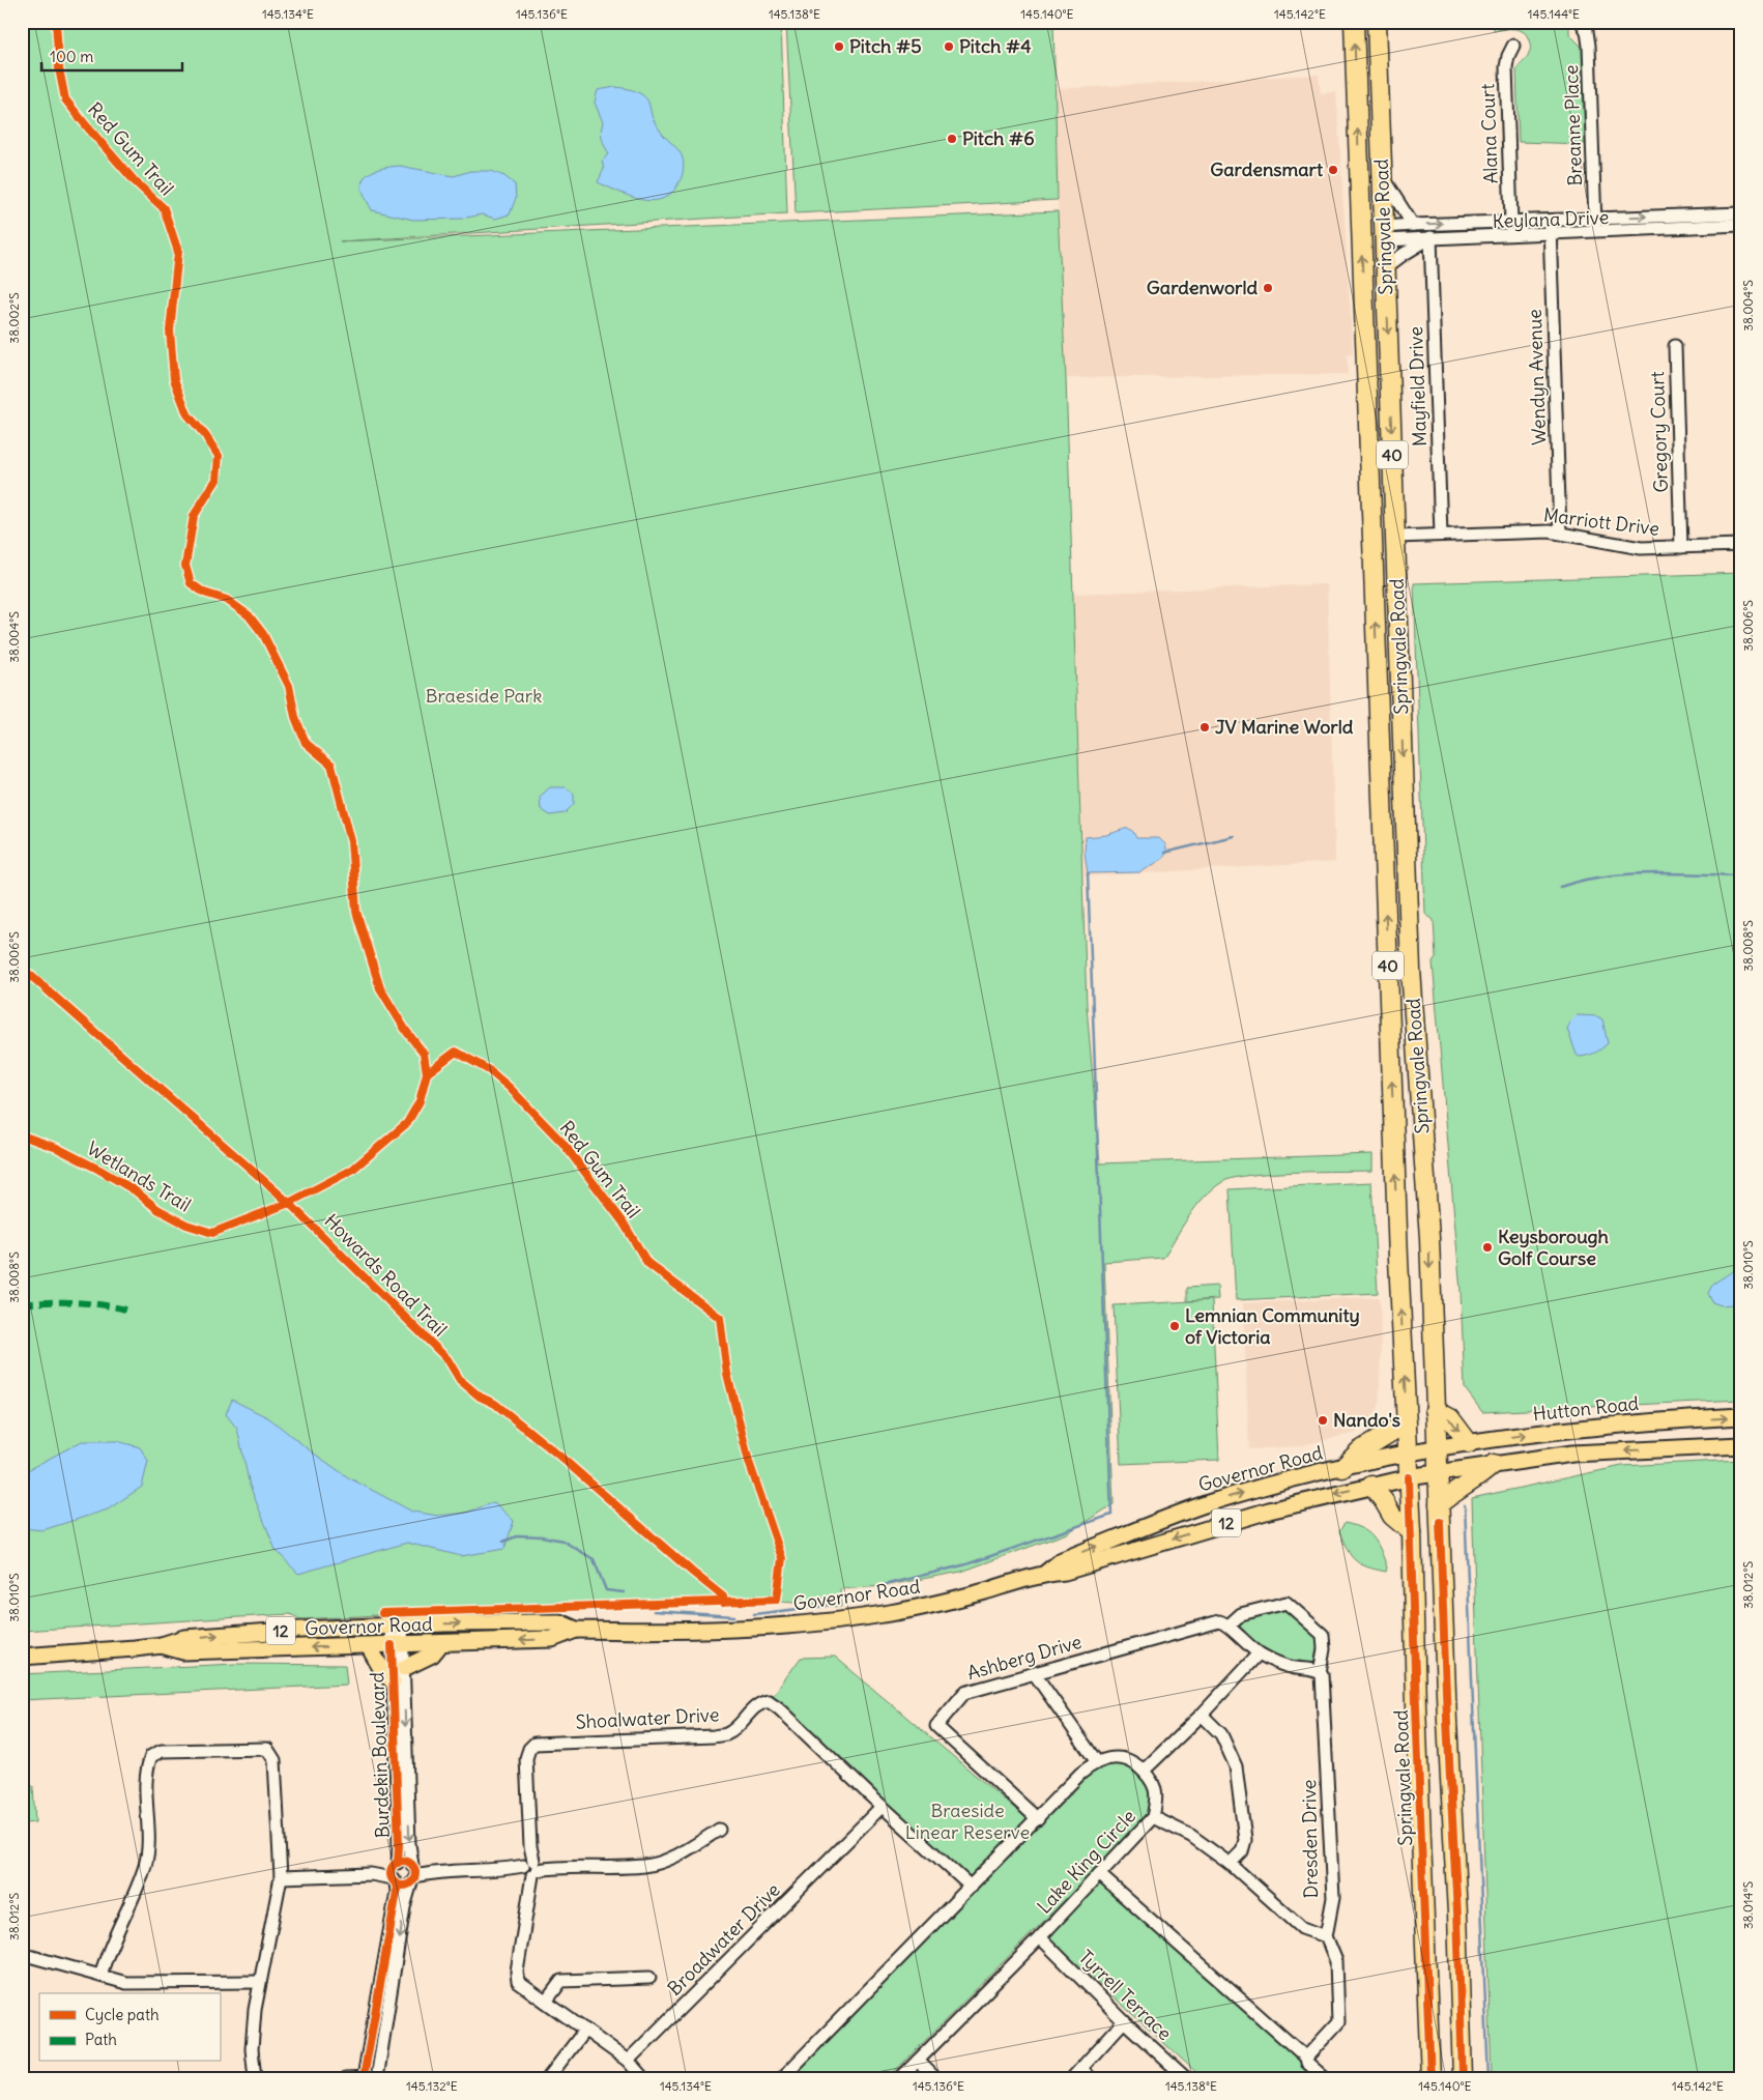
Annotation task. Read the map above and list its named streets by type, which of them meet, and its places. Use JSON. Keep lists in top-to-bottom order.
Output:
{
  "streets": {
    "highway": ["Keylana Drive", "Springvale Road", "40"],
    "main road": ["Hutton Road", "Governor Road", "12"],
    "street": [
      "Breanne Place",
      "Alana Court",
      "Wendyn Avenue",
      "Mayfield Drive",
      "Gregory Court",
      "Marriott Drive",
      "Ashberg Drive",
      "Shoalwater Drive",
      "Burdekin Boulevard",
      "Dresden Drive",
      "Lake King Circle",
      "Broadwater Drive",
      "Tyrrell Terrace"
    ],
    "cycle path": ["Red Gum Trail", "Wetlands Trail", "Howards Road Trail"]
  },
  "crossings": [
    ["Breanne Place", "Keylana Drive"],
    ["Alana Court", "Keylana Drive"],
    ["Keylana Drive", "Springvale Road"],
    ["Keylana Drive", "Wendyn Avenue"],
    ["Keylana Drive", "Mayfield Drive"],
    ["Springvale Road", "Marriott Drive"],
    ["Springvale Road", "Hutton Road"],
    ["Springvale Road", "Governor Road"],
    ["Springvale Road", "12"],
    ["Wendyn Avenue", "Marriott Drive"],
    ["Mayfield Drive", "Marriott Drive"],
    ["Gregory Court", "Marriott Drive"],
    ["Hutton Road", "Governor Road"],
    ["Governor Road", "12"],
    ["Governor Road", "Burdekin Boulevard"],
    ["Ashberg Drive", "Dresden Drive"],
    ["Shoalwater Drive", "Broadwater Drive"],
    ["Lake King Circle", "Tyrrell Terrace"]
  ],
  "one_way": ["Keylana Drive"],
  "parks": ["Braeside Park", "Braeside Linear Reserve"],
  "places": [
    "Pitch #5",
    "Pitch #4",
    "Pitch #6",
    "Gardensmart",
    "Gardenworld",
    "JV Marine World",
    "Keysborough Golf Course",
    "Lemnian Community of Victoria",
    "Nando's"
  ],
  "legend": ["Cycle path", "Path"],
  "scale_bar": "100 m",
  "coordinates": [
    "145.134°E",
    "145.136°E",
    "145.138°E",
    "145.140°E",
    "145.142°E",
    "145.144°E",
    "38.004°S",
    "38.002°S",
    "38.006°S",
    "38.008°S",
    "38.010°S",
    "38.012°S",
    "38.014°S",
    "145.132°E"
  ]
}
